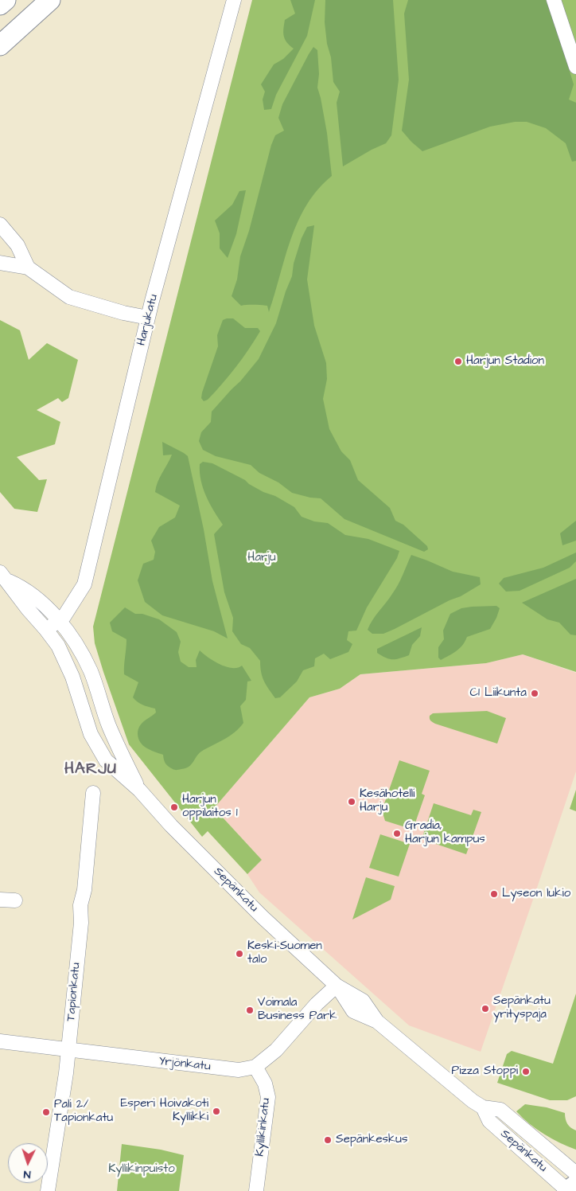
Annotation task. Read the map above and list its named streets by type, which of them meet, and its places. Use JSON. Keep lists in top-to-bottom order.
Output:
{
  "streets": {
    "street": [
      "Harjukatu",
      "Sepänkatu",
      "Tapionkatu",
      "Yrjönkatu",
      "Kyllikinkatu"
    ]
  },
  "crossings": [
    ["Harjukatu", "Sepänkatu"],
    ["Tapionkatu", "Yrjönkatu"],
    ["Yrjönkatu", "Kyllikinkatu"]
  ],
  "districts": ["HARJU"],
  "parks": ["Harju", "Kyllikinpuisto"],
  "places": [
    "Harjun Stadion",
    "C1 Liikunta",
    "Kesähotelli Harju",
    "Harjun oppilaitos 1",
    "Gradia, Harjun kampus",
    "Lyseon lukio",
    "Keski-Suomen talo",
    "Sepänkatu yrityspaja",
    "Voimala Business Park",
    "Pizza Stoppi",
    "Esperi Hoivakoti Kyllikki",
    "Pali 2/ Tapionkatu",
    "Sepänkeskus"
  ],
  "north": "bottom"
}
